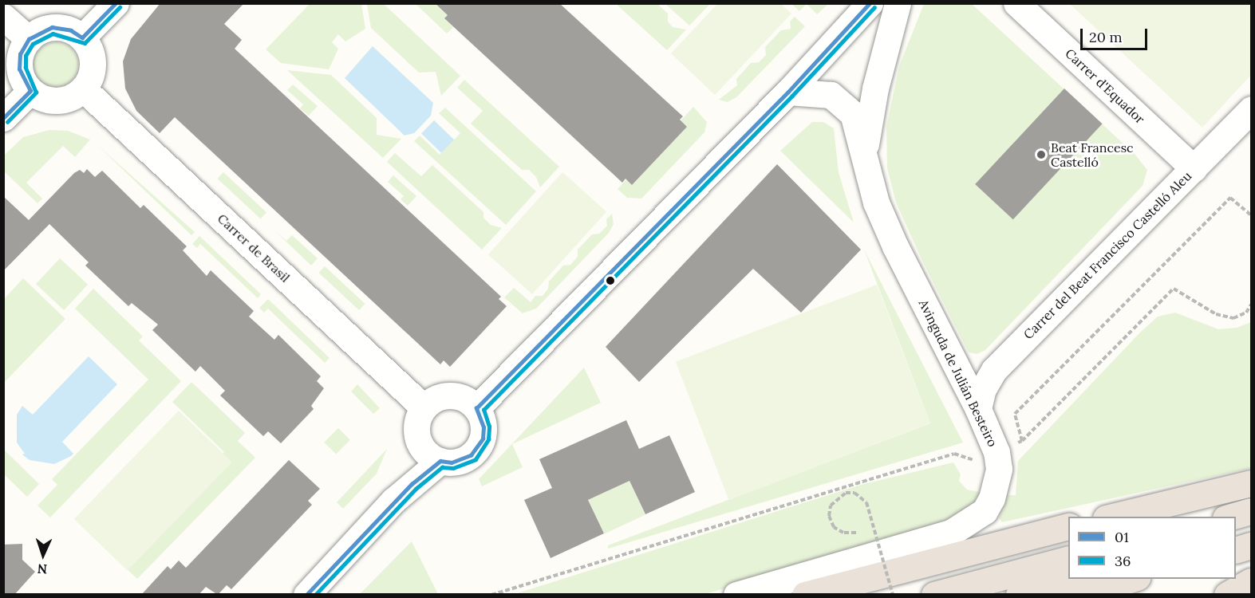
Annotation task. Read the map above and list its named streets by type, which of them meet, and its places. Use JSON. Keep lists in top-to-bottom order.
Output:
{
  "streets": {
    "street": [
      "Carrer d'Equador",
      "Carrer de Brasil",
      "Carrer del Beat Francisco Castelló Aleu",
      "Avinguda de Julián Besteiro"
    ]
  },
  "crossings": [
    ["Carrer d'Equador", "Carrer del Beat Francisco Castelló Aleu"],
    ["Carrer del Beat Francisco Castelló Aleu", "Avinguda de Julián Besteiro"]
  ],
  "places": ["Beat Francesc Castelló"],
  "lines": ["transit line 01", "transit line 36"],
  "legend": ["01", "36"],
  "scale_bar": "20 m",
  "north": "bottom"
}
